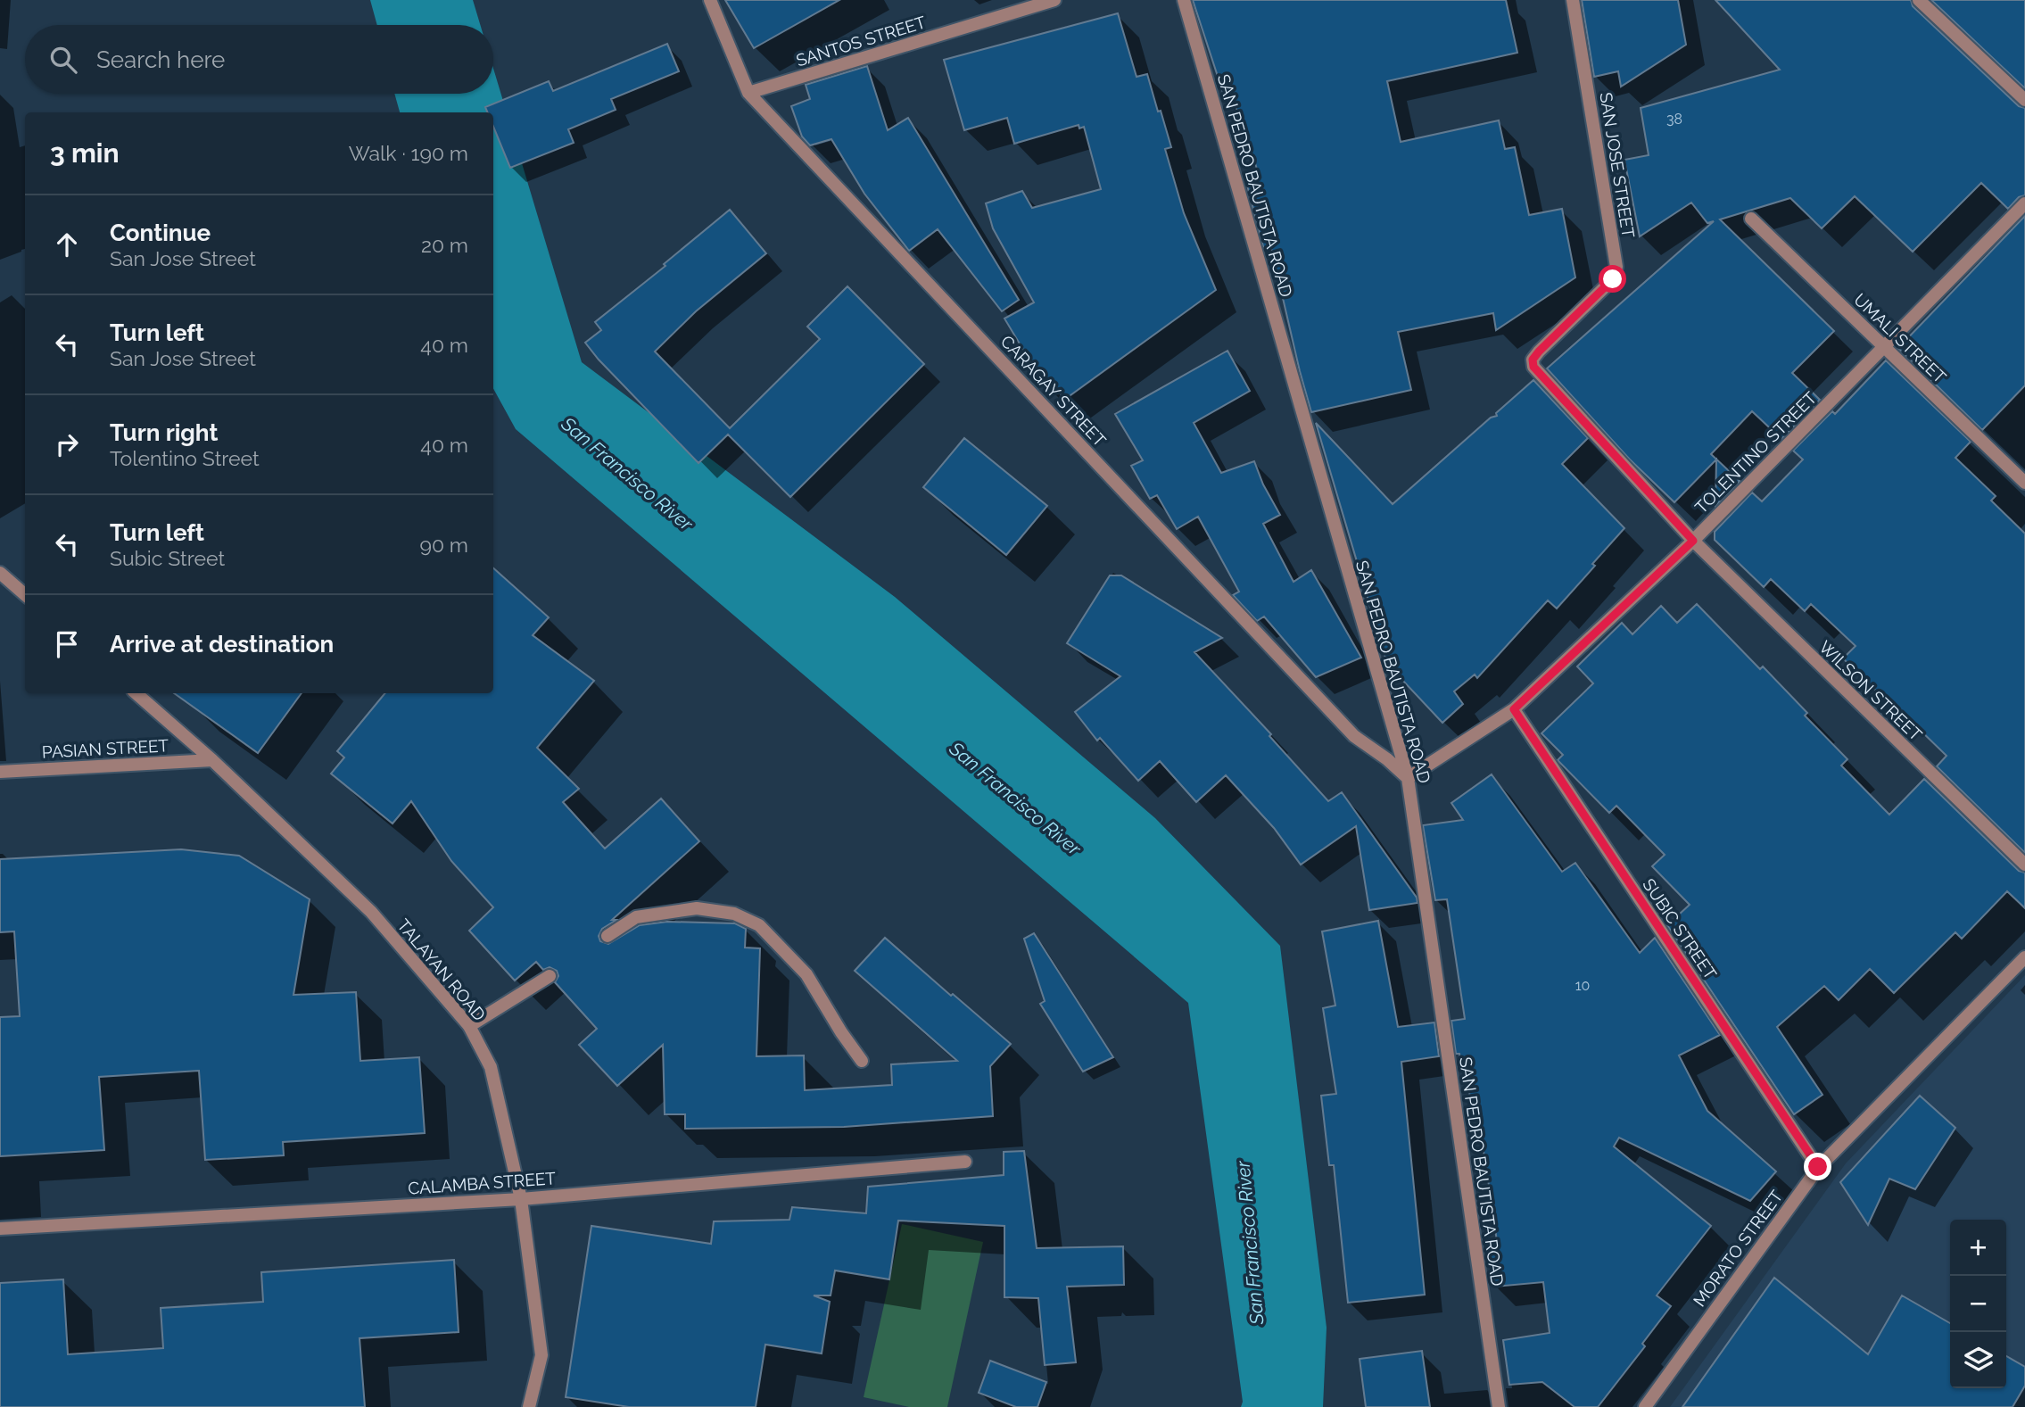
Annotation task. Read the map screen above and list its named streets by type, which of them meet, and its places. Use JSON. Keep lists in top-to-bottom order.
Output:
{
  "streets": {
    "street": [
      "SANTOS STREET",
      "SAN JOSE STREET",
      "SAN PEDRO BAUTISTA ROAD",
      "UMALI STREET",
      "CARAGAY STREET",
      "TOLENTINO STREET",
      "WILSON STREET",
      "PASIAN STREET",
      "SUBIC STREET",
      "TALAYAN ROAD",
      "CALAMBA STREET",
      "MORATO STREET"
    ]
  },
  "crossings": [
    ["SANTOS STREET", "CARAGAY STREET"],
    ["SAN JOSE STREET", "TOLENTINO STREET"],
    ["SAN JOSE STREET", "WILSON STREET"],
    ["SAN PEDRO BAUTISTA ROAD", "CARAGAY STREET"],
    ["SAN PEDRO BAUTISTA ROAD", "TOLENTINO STREET"],
    ["UMALI STREET", "TOLENTINO STREET"],
    ["CARAGAY STREET", "TOLENTINO STREET"],
    ["TOLENTINO STREET", "WILSON STREET"],
    ["TOLENTINO STREET", "SUBIC STREET"],
    ["PASIAN STREET", "TALAYAN ROAD"],
    ["SUBIC STREET", "MORATO STREET"],
    ["TALAYAN ROAD", "CALAMBA STREET"]
  ],
  "water": ["San Francisco River"],
  "house_numbers": ["38", "10"],
  "page": {
    "search": "Search here",
    "heading": ["3 min", "Walk · 190 m"],
    "list": [
      ["Continue", "San Jose Street", "20 m"],
      ["Turn left", "San Jose Street", "40 m"],
      ["Turn right", "Tolentino Street", "40 m"],
      ["Turn left", "Subic Street", "90 m"],
      "Arrive at destination"
    ],
    "map_buttons": ["+", "−"]
  }
}
